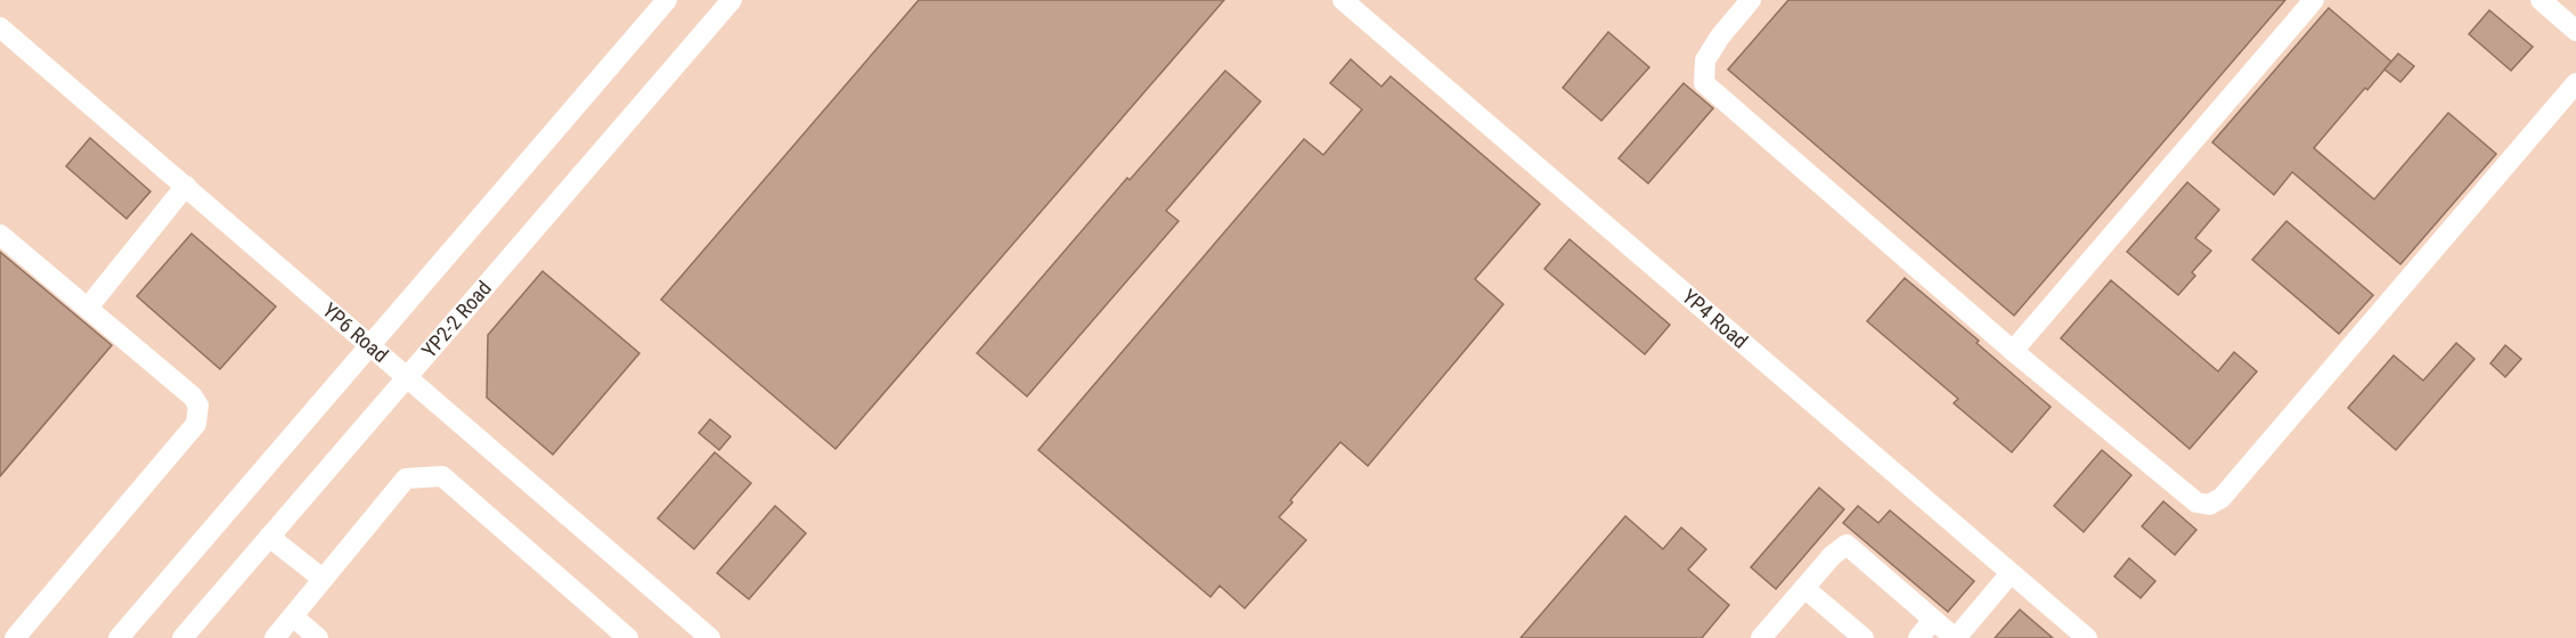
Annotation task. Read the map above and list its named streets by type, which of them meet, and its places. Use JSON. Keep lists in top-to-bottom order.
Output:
{
  "streets": {
    "street": ["YP2-2 Road", "YP4 Road", "YP6 Road"]
  },
  "crossings": [
    ["YP2-2 Road", "YP6 Road"]
  ]
}
